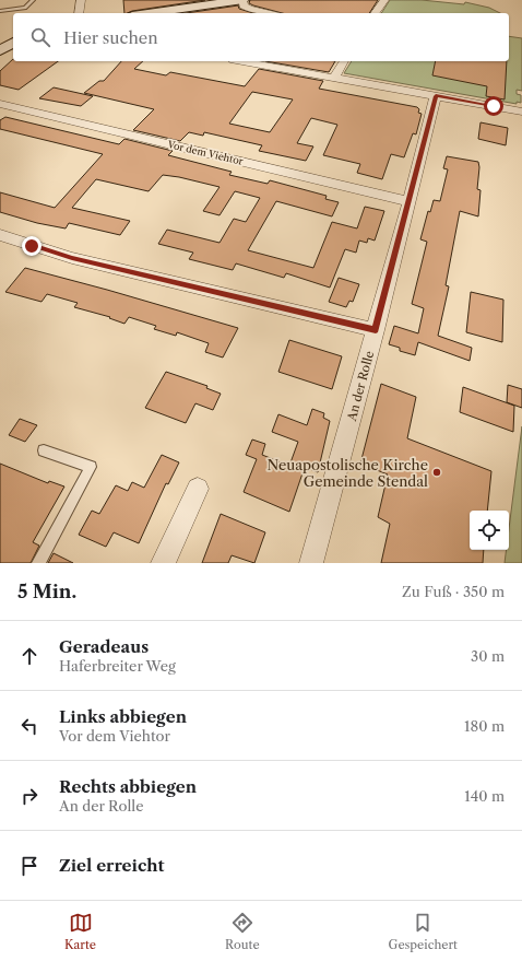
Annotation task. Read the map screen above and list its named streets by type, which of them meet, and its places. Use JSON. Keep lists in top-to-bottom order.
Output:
{
  "streets": {
    "street": ["Vor dem Viehtor", "An der Rolle"]
  },
  "places": ["Neuapostolische Kirche Gemeinde Stendal"],
  "page": {
    "search": "Hier suchen",
    "heading": ["5 Min.", "Zu Fuß · 350 m"],
    "list": [
      ["Geradeaus", "Haferbreiter Weg", "30 m"],
      ["Links abbiegen", "Vor dem Viehtor", "180 m"],
      ["Rechts abbiegen", "An der Rolle", "140 m"],
      "Ziel erreicht"
    ],
    "nav": ["Karte", "Route", "Gespeichert"]
  }
}
